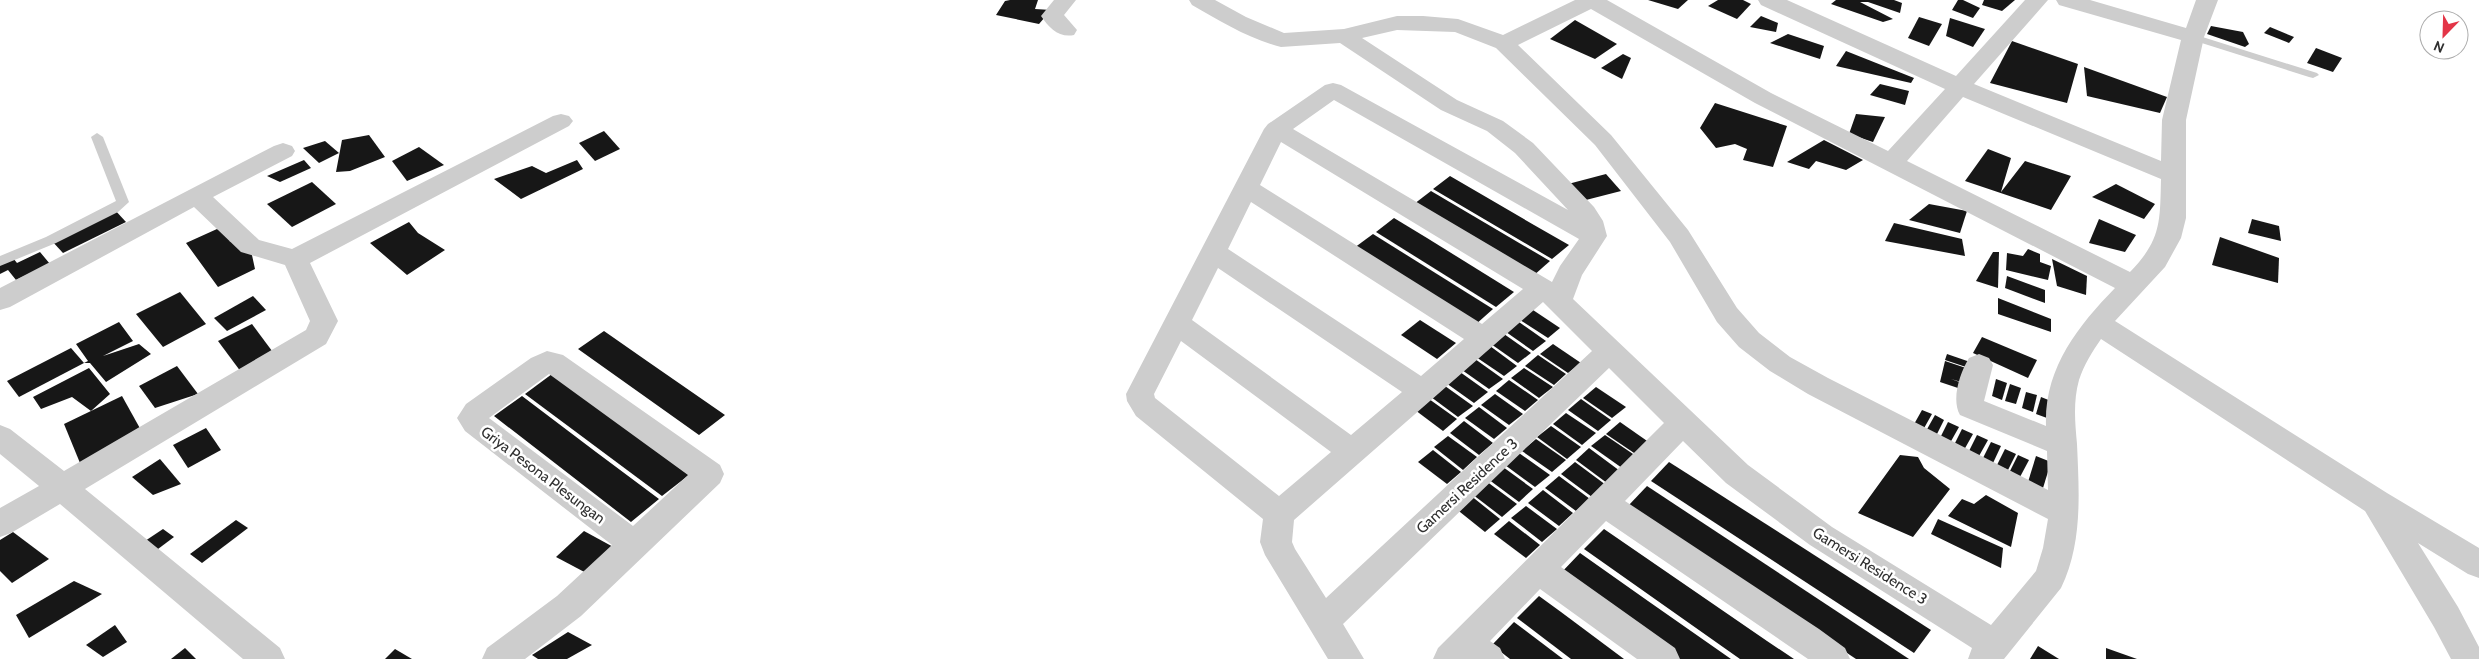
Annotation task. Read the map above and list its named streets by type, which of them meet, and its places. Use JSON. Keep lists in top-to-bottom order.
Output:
{
  "streets": {
    "street": ["Griya Pesona Plesungan", "Gamersi Residence 3"]
  },
  "north": "bottom left"
}
